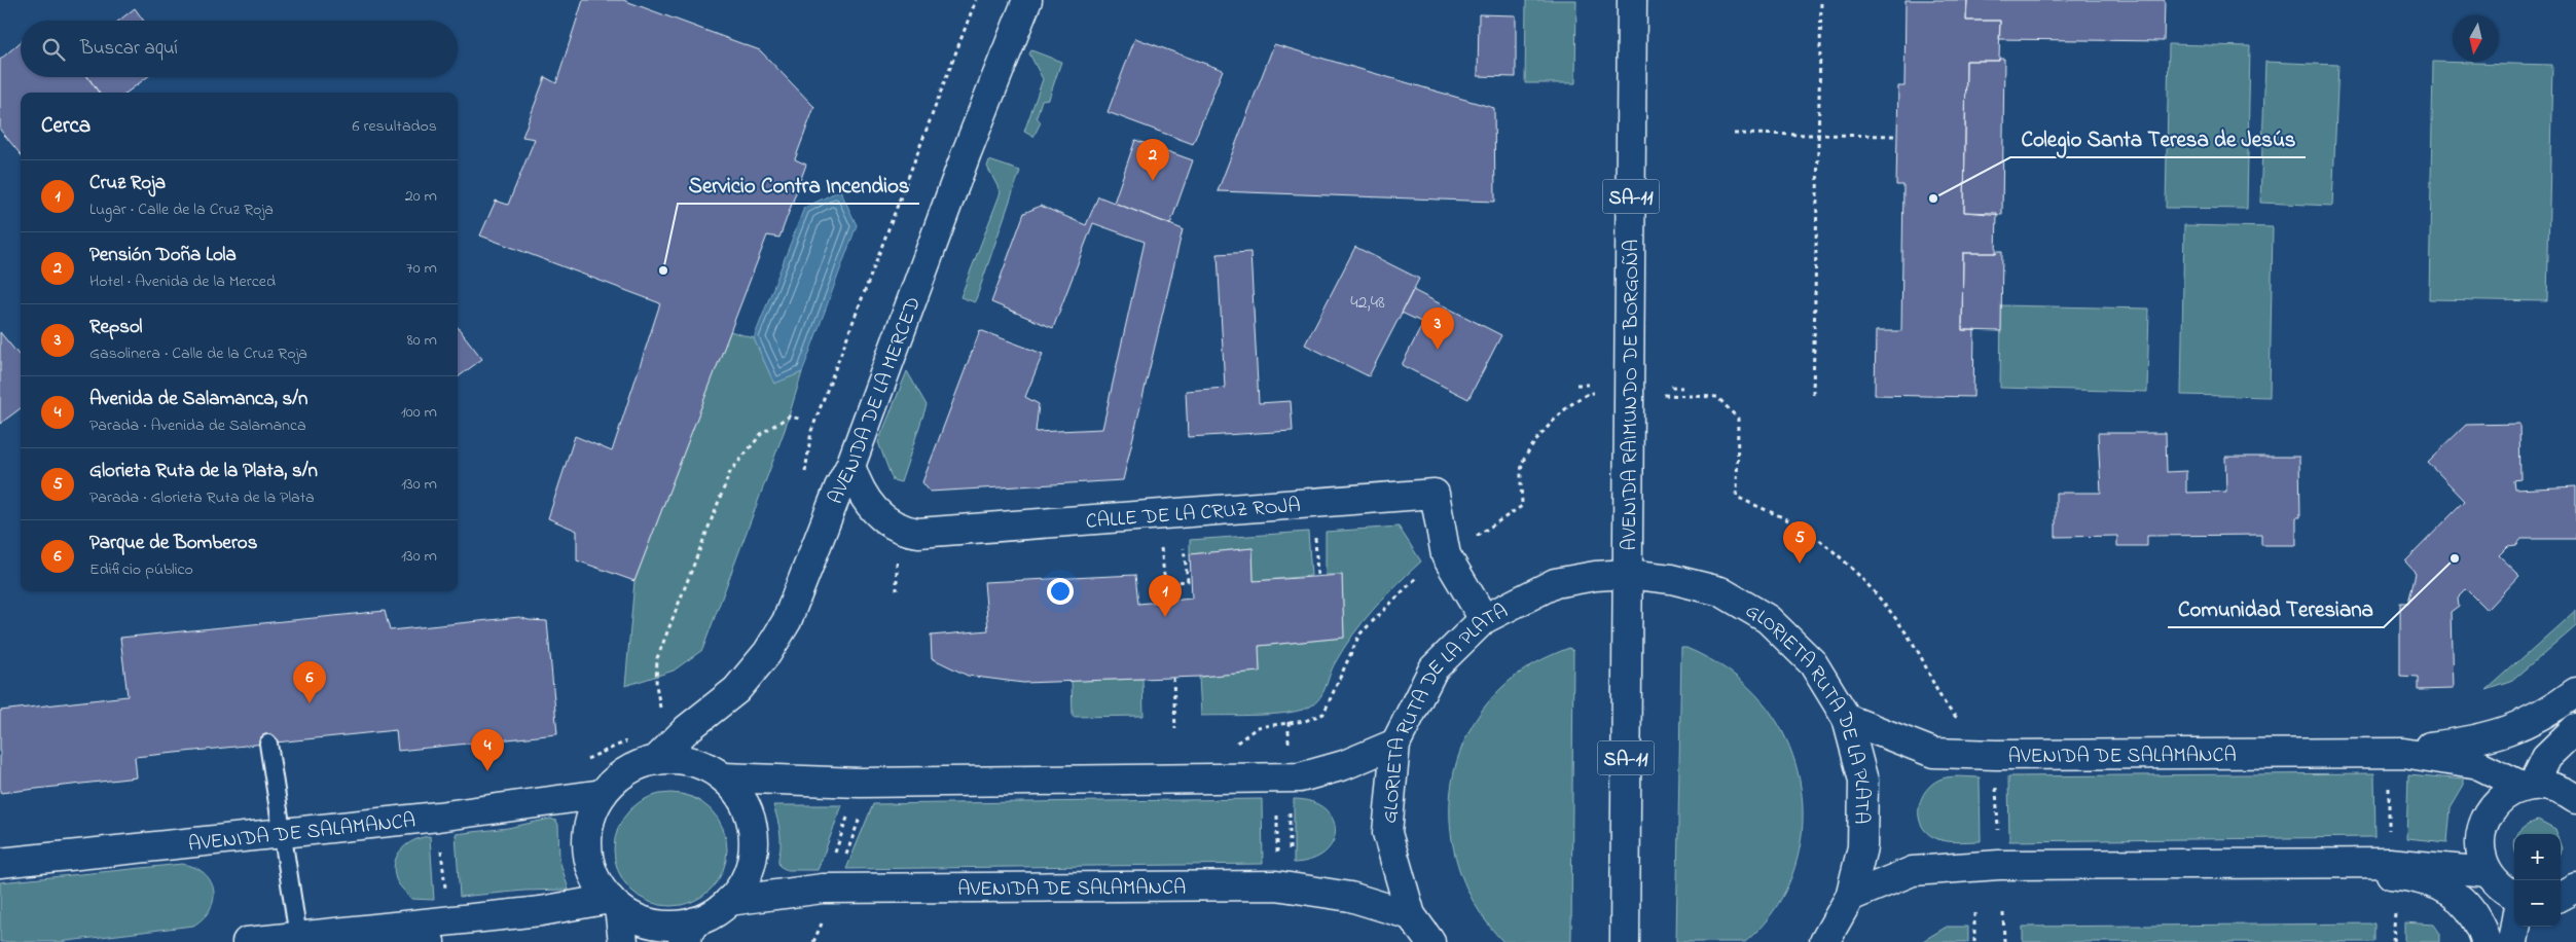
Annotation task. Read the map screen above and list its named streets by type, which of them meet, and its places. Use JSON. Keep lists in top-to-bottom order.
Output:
{
  "streets": {
    "main road": [
      "SA-11",
      "AVENIDA RAIMUNDO DE BORGOÑA",
      "AVENIDA DE LA MERCED",
      "CALLE DE LA CRUZ ROJA",
      "GLORIETA RUTA DE LA PLATA",
      "AVENIDA DE SALAMANCA"
    ]
  },
  "crossings": [
    ["SA-11", "AVENIDA RAIMUNDO DE BORGOÑA"],
    ["SA-11", "GLORIETA RUTA DE LA PLATA"],
    ["AVENIDA RAIMUNDO DE BORGOÑA", "GLORIETA RUTA DE LA PLATA"],
    ["AVENIDA DE LA MERCED", "CALLE DE LA CRUZ ROJA"],
    ["AVENIDA DE LA MERCED", "AVENIDA DE SALAMANCA"],
    ["CALLE DE LA CRUZ ROJA", "GLORIETA RUTA DE LA PLATA"],
    ["GLORIETA RUTA DE LA PLATA", "AVENIDA DE SALAMANCA"]
  ],
  "places": ["Colegio Santa Teresa de Jesús", "Servicio Contra Incendios", "Comunidad Teresiana"],
  "house_numbers": ["42,48"],
  "north": "bottom",
  "page": {
    "search": "Buscar aquí",
    "heading": ["Cerca", "6 resultados"],
    "pins": [
      "2",
      "3",
      "5",
      "1",
      "6",
      "4"
    ],
    "list": [
      {
        "mark": "1",
        "name": "Cruz Roja",
        "note": "Lugar · Calle de la Cruz Roja",
        "value": "20 m"
      },
      {
        "mark": "2",
        "name": "Pensión Doña Lola",
        "note": "Hotel · Avenida de la Merced",
        "value": "70 m"
      },
      {
        "mark": "3",
        "name": "Repsol",
        "note": "Gasolinera · Calle de la Cruz Roja",
        "value": "80 m"
      },
      {
        "mark": "4",
        "name": "Avenida de Salamanca, s/n",
        "note": "Parada · Avenida de Salamanca",
        "value": "100 m"
      },
      {
        "mark": "5",
        "name": "Glorieta Ruta de la Plata, s/n",
        "note": "Parada · Glorieta Ruta de la Plata",
        "value": "130 m"
      },
      {
        "mark": "6",
        "name": "Parque de Bomberos",
        "note": "Edificio público",
        "value": "130 m"
      }
    ],
    "map_buttons": ["+", "−"]
  }
}
